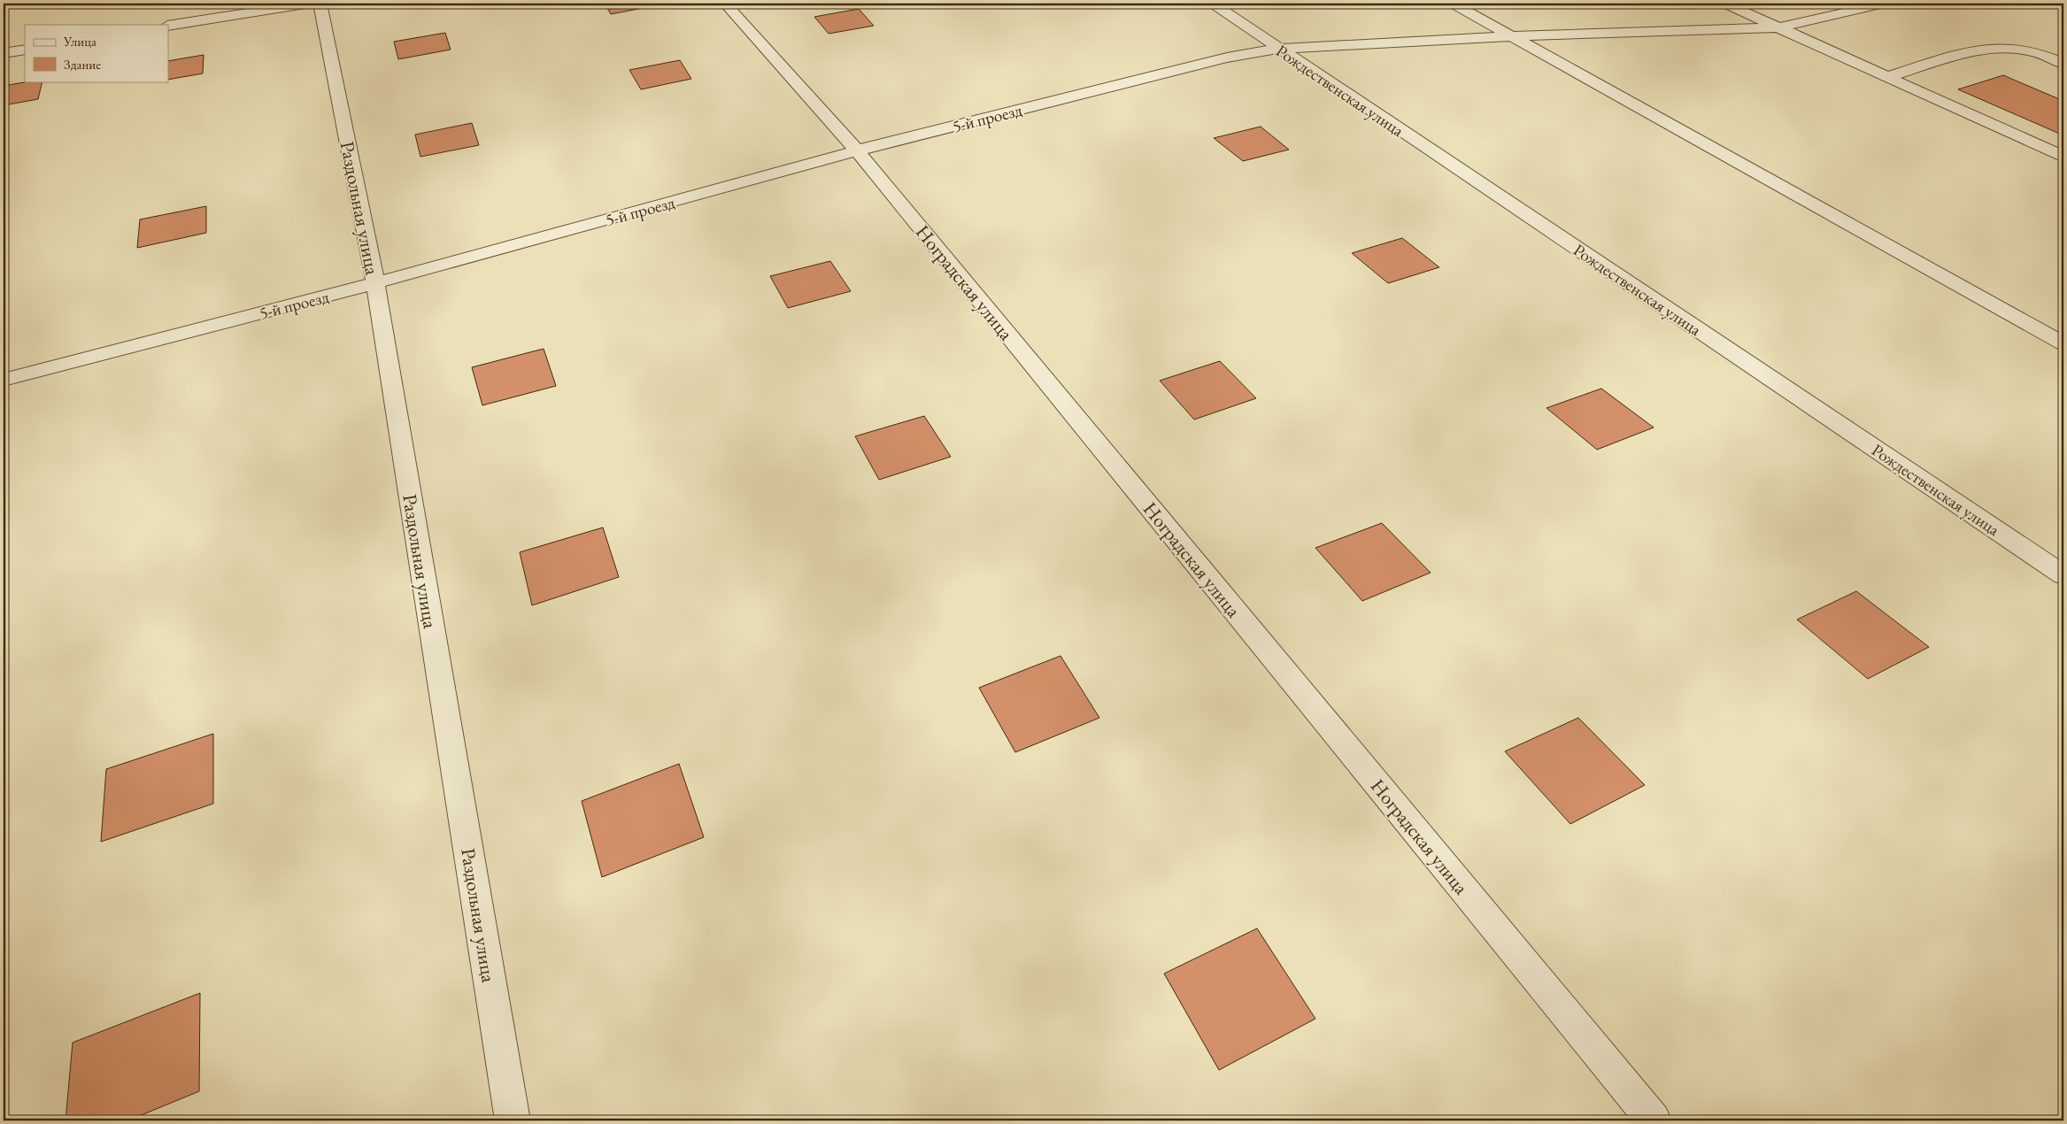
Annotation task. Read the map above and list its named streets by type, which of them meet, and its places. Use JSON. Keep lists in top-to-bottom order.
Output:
{
  "streets": {
    "street": [
      "Рождественская улица",
      "5-й проезд",
      "Раздольная улица",
      "Ноградская улица"
    ]
  },
  "crossings": [
    ["Рождественская улица", "5-й проезд"],
    ["5-й проезд", "Раздольная улица"],
    ["5-й проезд", "Ноградская улица"]
  ],
  "legend": ["Улица", "Здание"]
}
